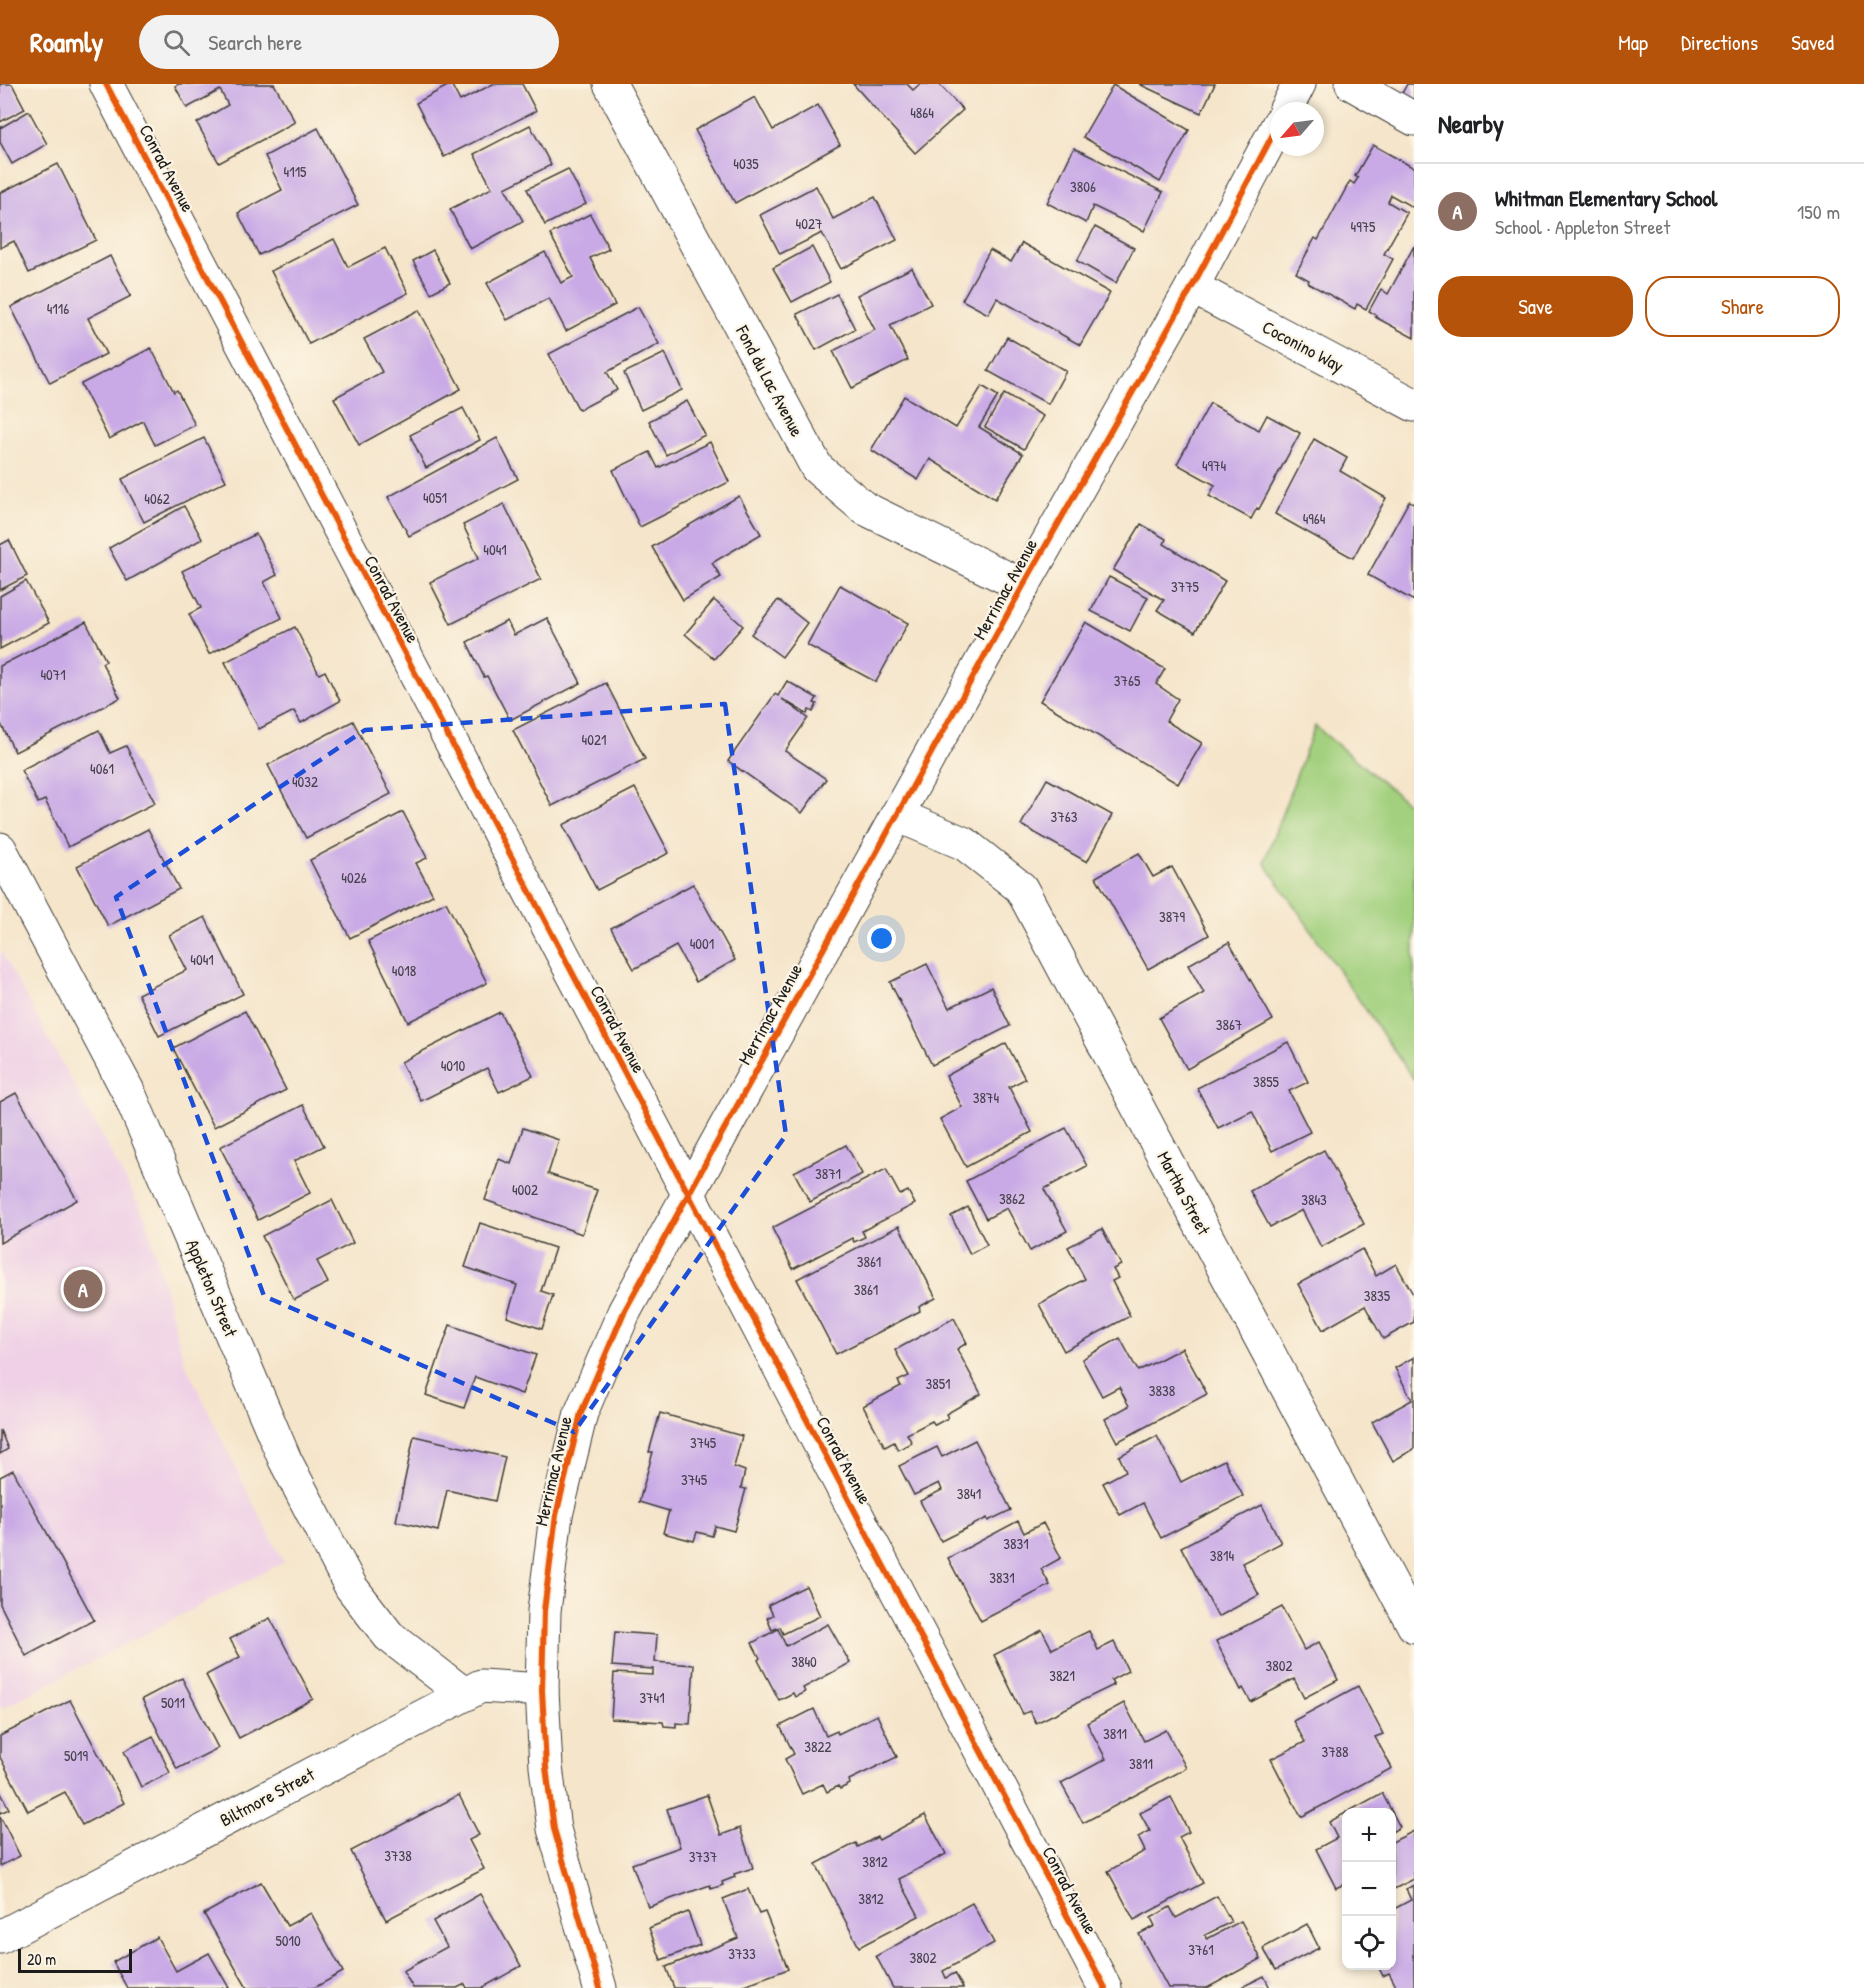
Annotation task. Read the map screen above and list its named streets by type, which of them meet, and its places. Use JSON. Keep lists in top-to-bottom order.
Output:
{
  "streets": {
    "street": [
      "Conrad Avenue",
      "Coconino Way",
      "Fond du Lac Avenue",
      "Merrimac Avenue",
      "Martha Street",
      "Appleton Street",
      "Biltmore Street"
    ]
  },
  "crossings": [
    ["Conrad Avenue", "Merrimac Avenue"],
    ["Coconino Way", "Merrimac Avenue"],
    ["Fond du Lac Avenue", "Merrimac Avenue"],
    ["Merrimac Avenue", "Martha Street"],
    ["Merrimac Avenue", "Biltmore Street"],
    ["Appleton Street", "Biltmore Street"]
  ],
  "house_numbers": [
    "4864",
    "4035",
    "4115",
    "3806",
    "4027",
    "4975",
    "4116",
    "4974",
    "4051",
    "4062",
    "4964",
    "4041",
    "3775",
    "4071",
    "3765",
    "4021",
    "4061",
    "4032",
    "3763",
    "4026",
    "3879",
    "4001",
    "4041",
    "4018",
    "3867",
    "4010",
    "3855",
    "3874",
    "3871",
    "4002",
    "3862",
    "3843",
    "3861",
    "3861",
    "3835",
    "3851",
    "3838",
    "3745",
    "3745",
    "3841",
    "3831",
    "3814",
    "3831",
    "3840",
    "3802",
    "3821",
    "3741",
    "5011",
    "3811",
    "3822",
    "3788",
    "5019",
    "3811",
    "3738",
    "3737",
    "3812",
    "3812",
    "5010",
    "3761",
    "3733",
    "3802"
  ],
  "scale_bar": "20 m",
  "north": "bottom left",
  "page": {
    "header": "Roamly",
    "search": "Search here",
    "nav": ["Map", "Directions", "Saved"],
    "heading": "Nearby",
    "list": [
      {
        "mark": "A",
        "name": "Whitman Elementary School",
        "note": "School · Appleton Street",
        "value": "150 m"
      }
    ],
    "buttons": ["Save", "Share"],
    "pins": "A",
    "map_buttons": ["+", "−"],
    "scale": "20 m"
  }
}
